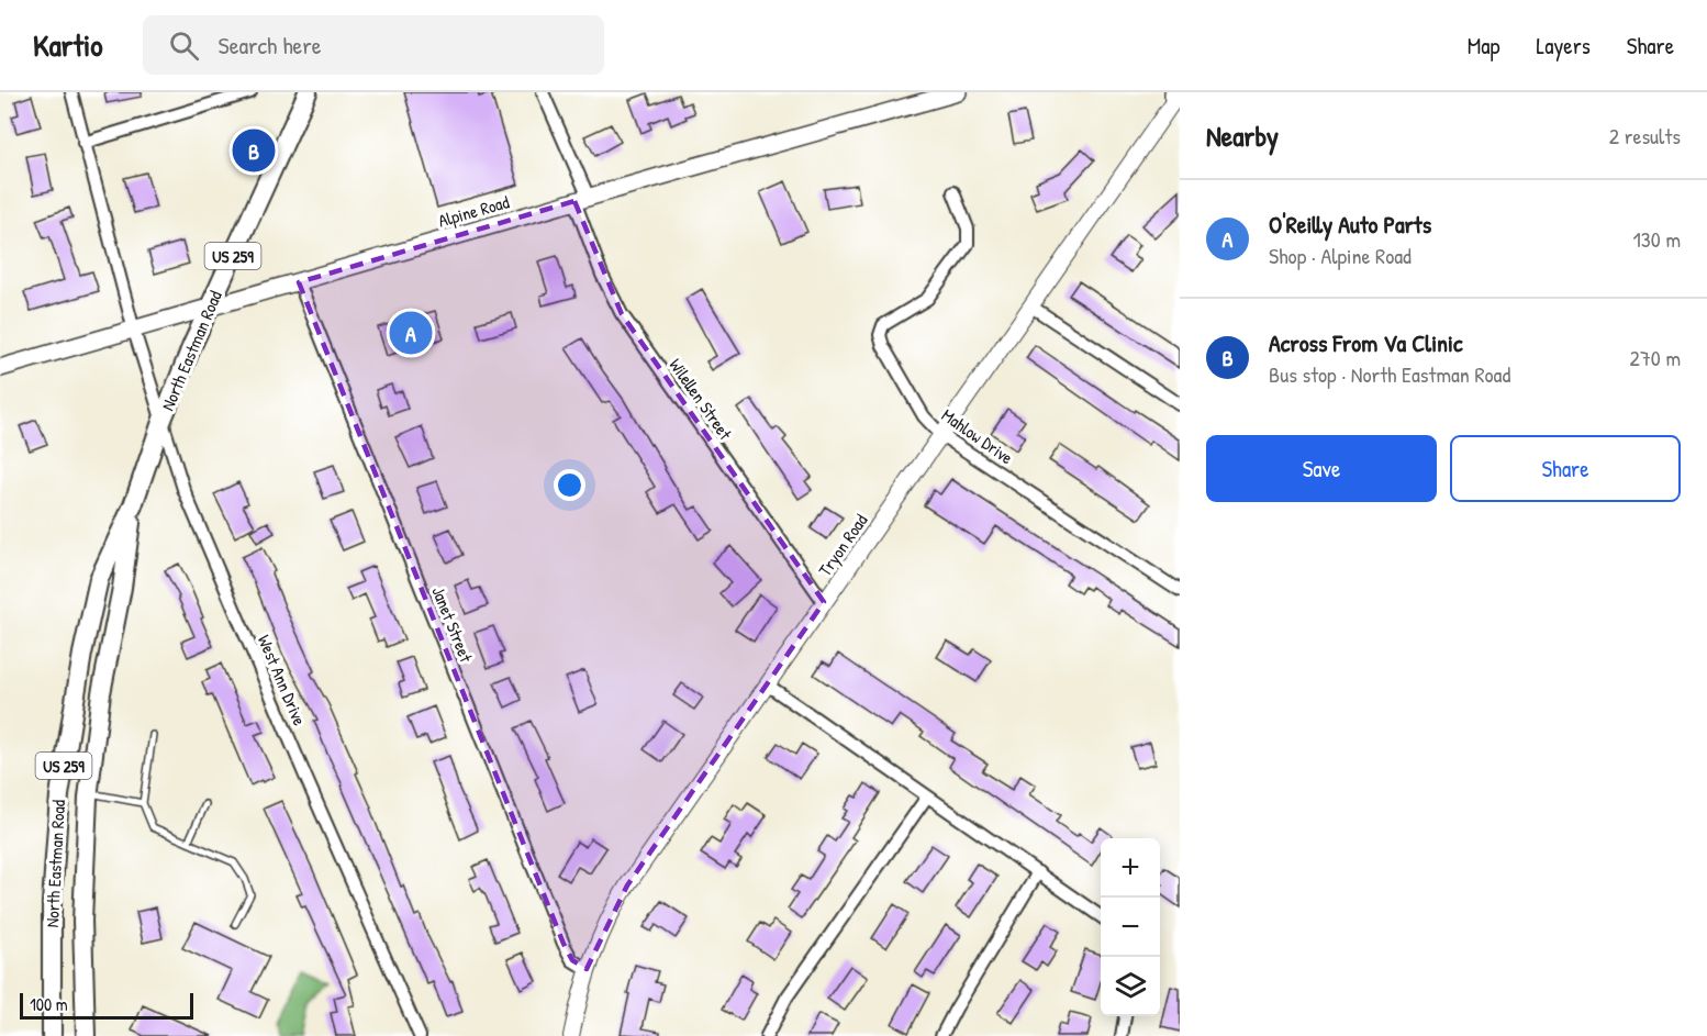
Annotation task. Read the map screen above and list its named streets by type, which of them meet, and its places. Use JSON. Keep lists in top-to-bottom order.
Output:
{
  "streets": {
    "main road": ["Alpine Road", "US 259", "North Eastman Road"],
    "street": [
      "Wilellen Street",
      "Mahlow Drive",
      "Tryon Road",
      "Janet Street",
      "West Ann Drive"
    ]
  },
  "crossings": [
    ["Alpine Road", "North Eastman Road"],
    ["Alpine Road", "Wilellen Street"],
    ["Alpine Road", "Janet Street"],
    ["Alpine Road", "West Ann Drive"],
    ["North Eastman Road", "West Ann Drive"],
    ["Wilellen Street", "Tryon Road"],
    ["Mahlow Drive", "Tryon Road"],
    ["Tryon Road", "Janet Street"]
  ],
  "scale_bar": "100 m",
  "page": {
    "header": "Kartio",
    "search": "Search here",
    "nav": ["Map", "Layers", "Share"],
    "heading": ["Nearby", "2 results"],
    "pins": ["B", "A"],
    "list": [
      {
        "mark": "A",
        "name": "O'Reilly Auto Parts",
        "note": "Shop · Alpine Road",
        "value": "130 m"
      },
      {
        "mark": "B",
        "name": "Across From Va Clinic",
        "note": "Bus stop · North Eastman Road",
        "value": "270 m"
      }
    ],
    "buttons": ["Save", "Share"],
    "map_buttons": ["+", "−"],
    "scale": "100 m"
  }
}
